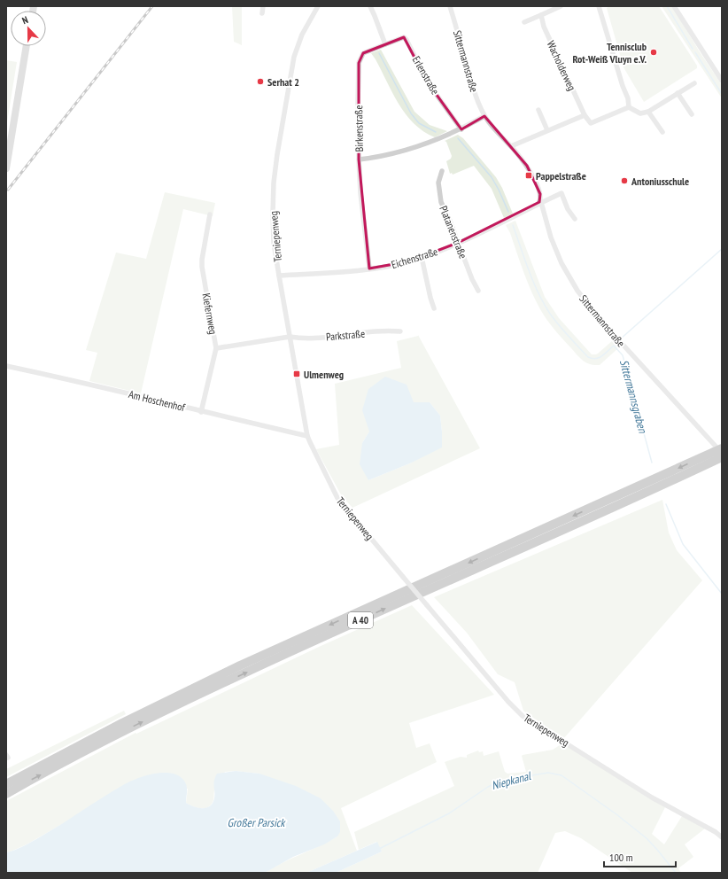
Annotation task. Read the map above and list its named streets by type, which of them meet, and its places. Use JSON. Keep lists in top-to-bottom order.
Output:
{
  "streets": {
    "highway": ["A 40"],
    "street": [
      "Sittermannstraße",
      "Wacholderweg",
      "Erlenstraße",
      "Birkenstraße",
      "Platanenstraße",
      "Terniepenweg",
      "Eichenstraße",
      "Kiefernweg",
      "Parkstraße",
      "Am Hoschenhof"
    ]
  },
  "crossings": [
    ["Sittermannstraße", "Eichenstraße"],
    ["Sittermannstraße", "A 40"],
    ["Erlenstraße", "Birkenstraße"],
    ["Birkenstraße", "Eichenstraße"],
    ["Platanenstraße", "Eichenstraße"],
    ["Terniepenweg", "Eichenstraße"],
    ["Terniepenweg", "Parkstraße"],
    ["Terniepenweg", "Am Hoschenhof"],
    ["Kiefernweg", "Am Hoschenhof"]
  ],
  "water": ["Sittermannsgraben", "Niepkanal", "Großer Parsick"],
  "places": {
    "other": ["Tennisclub Rot-Weiß Vluyn e.V.", "Serhat 2", "Antoniusschule"],
    "transit": ["Pappelstraße", "Ulmenweg"]
  },
  "scale_bar": "100 m",
  "north": "top"
}
